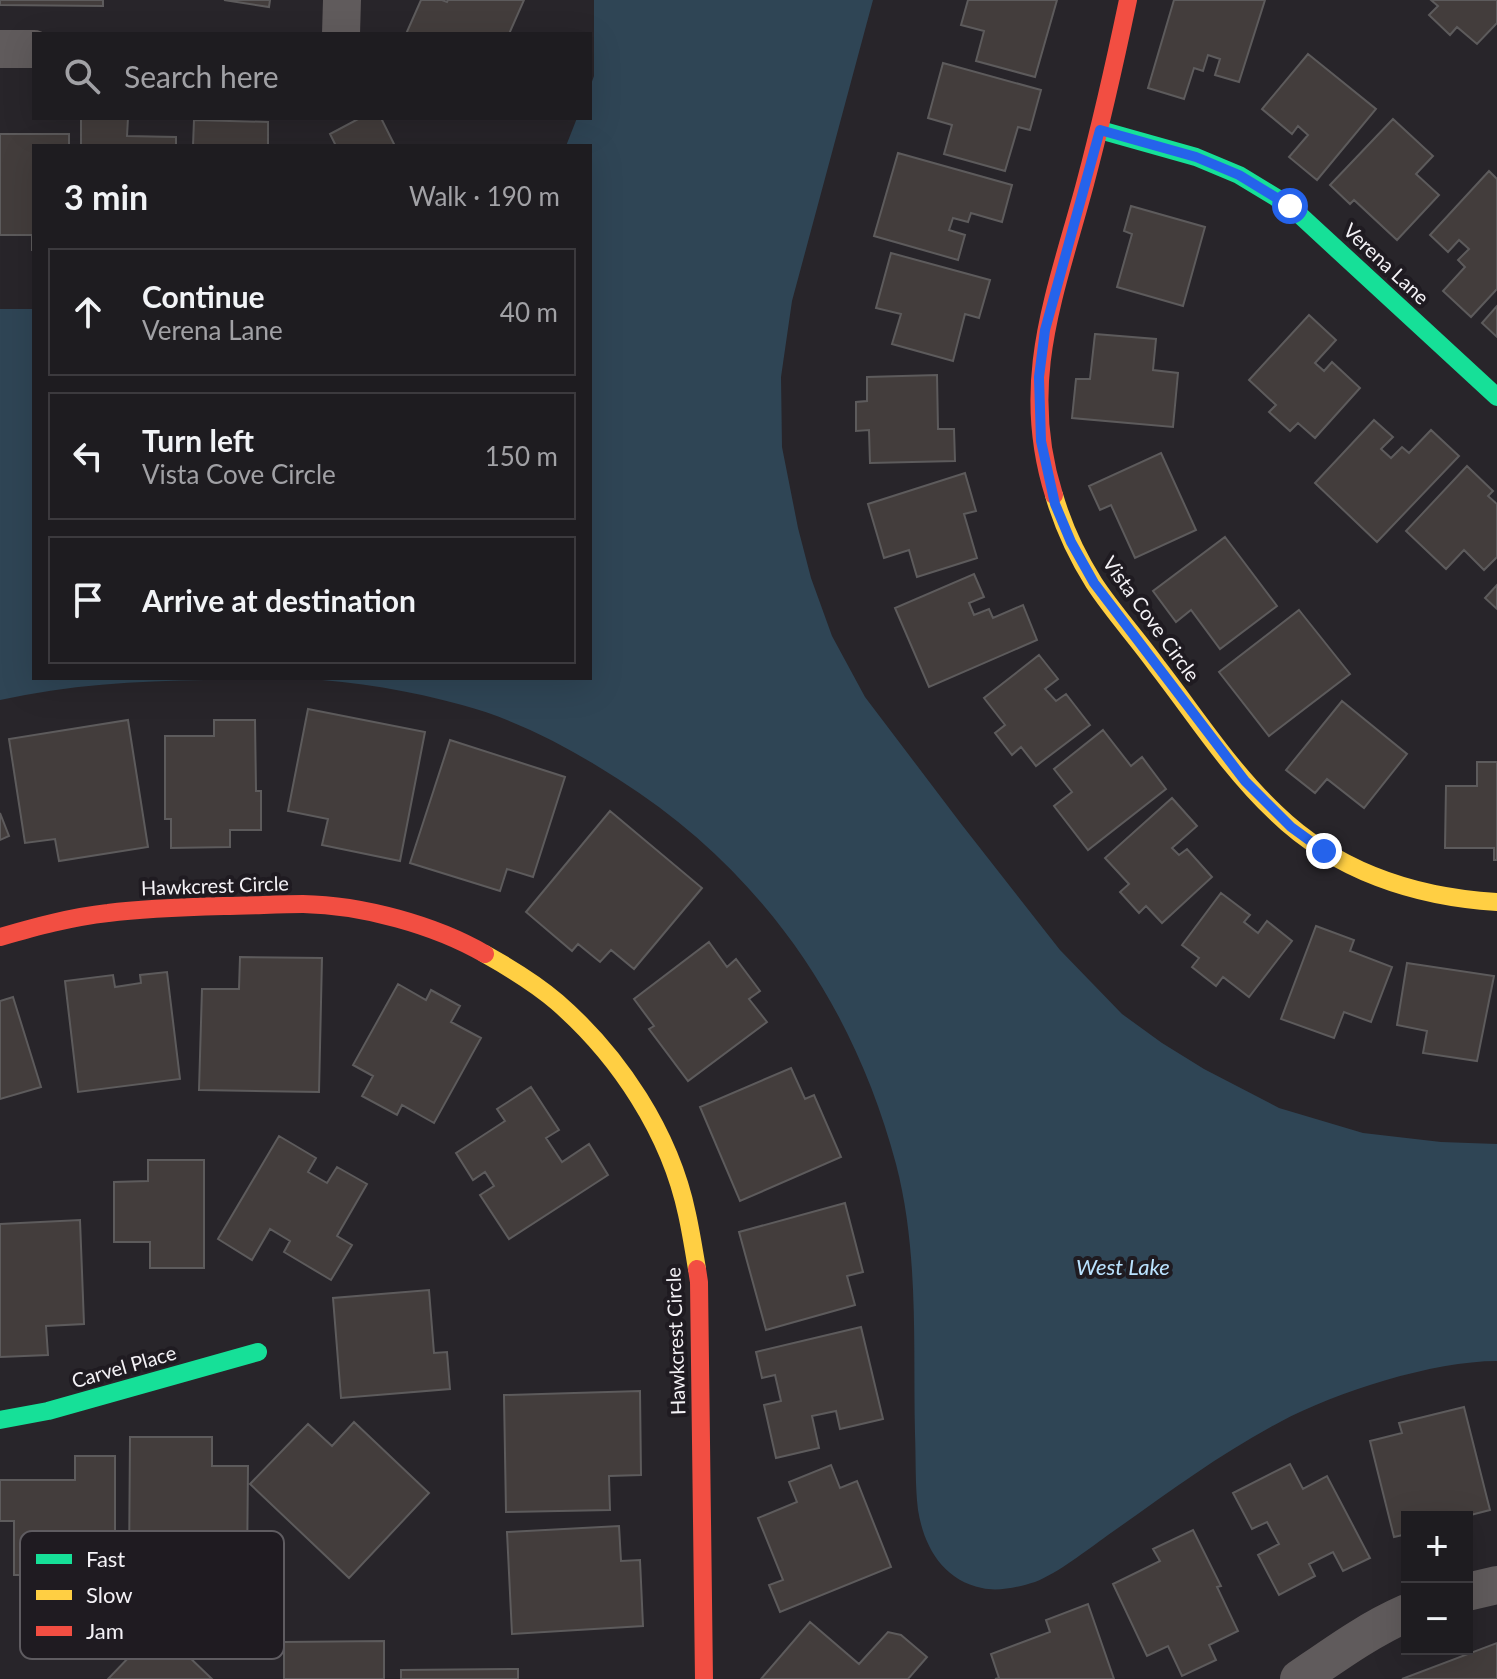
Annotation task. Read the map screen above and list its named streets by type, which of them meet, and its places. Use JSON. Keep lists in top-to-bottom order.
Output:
{
  "streets": {
    "street": [
      "Verena Lane",
      "Vista Cove Circle",
      "Hawkcrest Circle",
      "Carvel Place"
    ]
  },
  "crossings": [
    ["Verena Lane", "Vista Cove Circle"]
  ],
  "water": ["West Lake"],
  "legend": ["Fast", "Slow", "Jam"],
  "page": {
    "search": "Search here",
    "heading": ["3 min", "Walk · 190 m"],
    "list": [
      ["Continue", "Verena Lane", "40 m"],
      ["Turn left", "Vista Cove Circle", "150 m"],
      "Arrive at destination"
    ],
    "map_buttons": ["+", "−"]
  }
}
